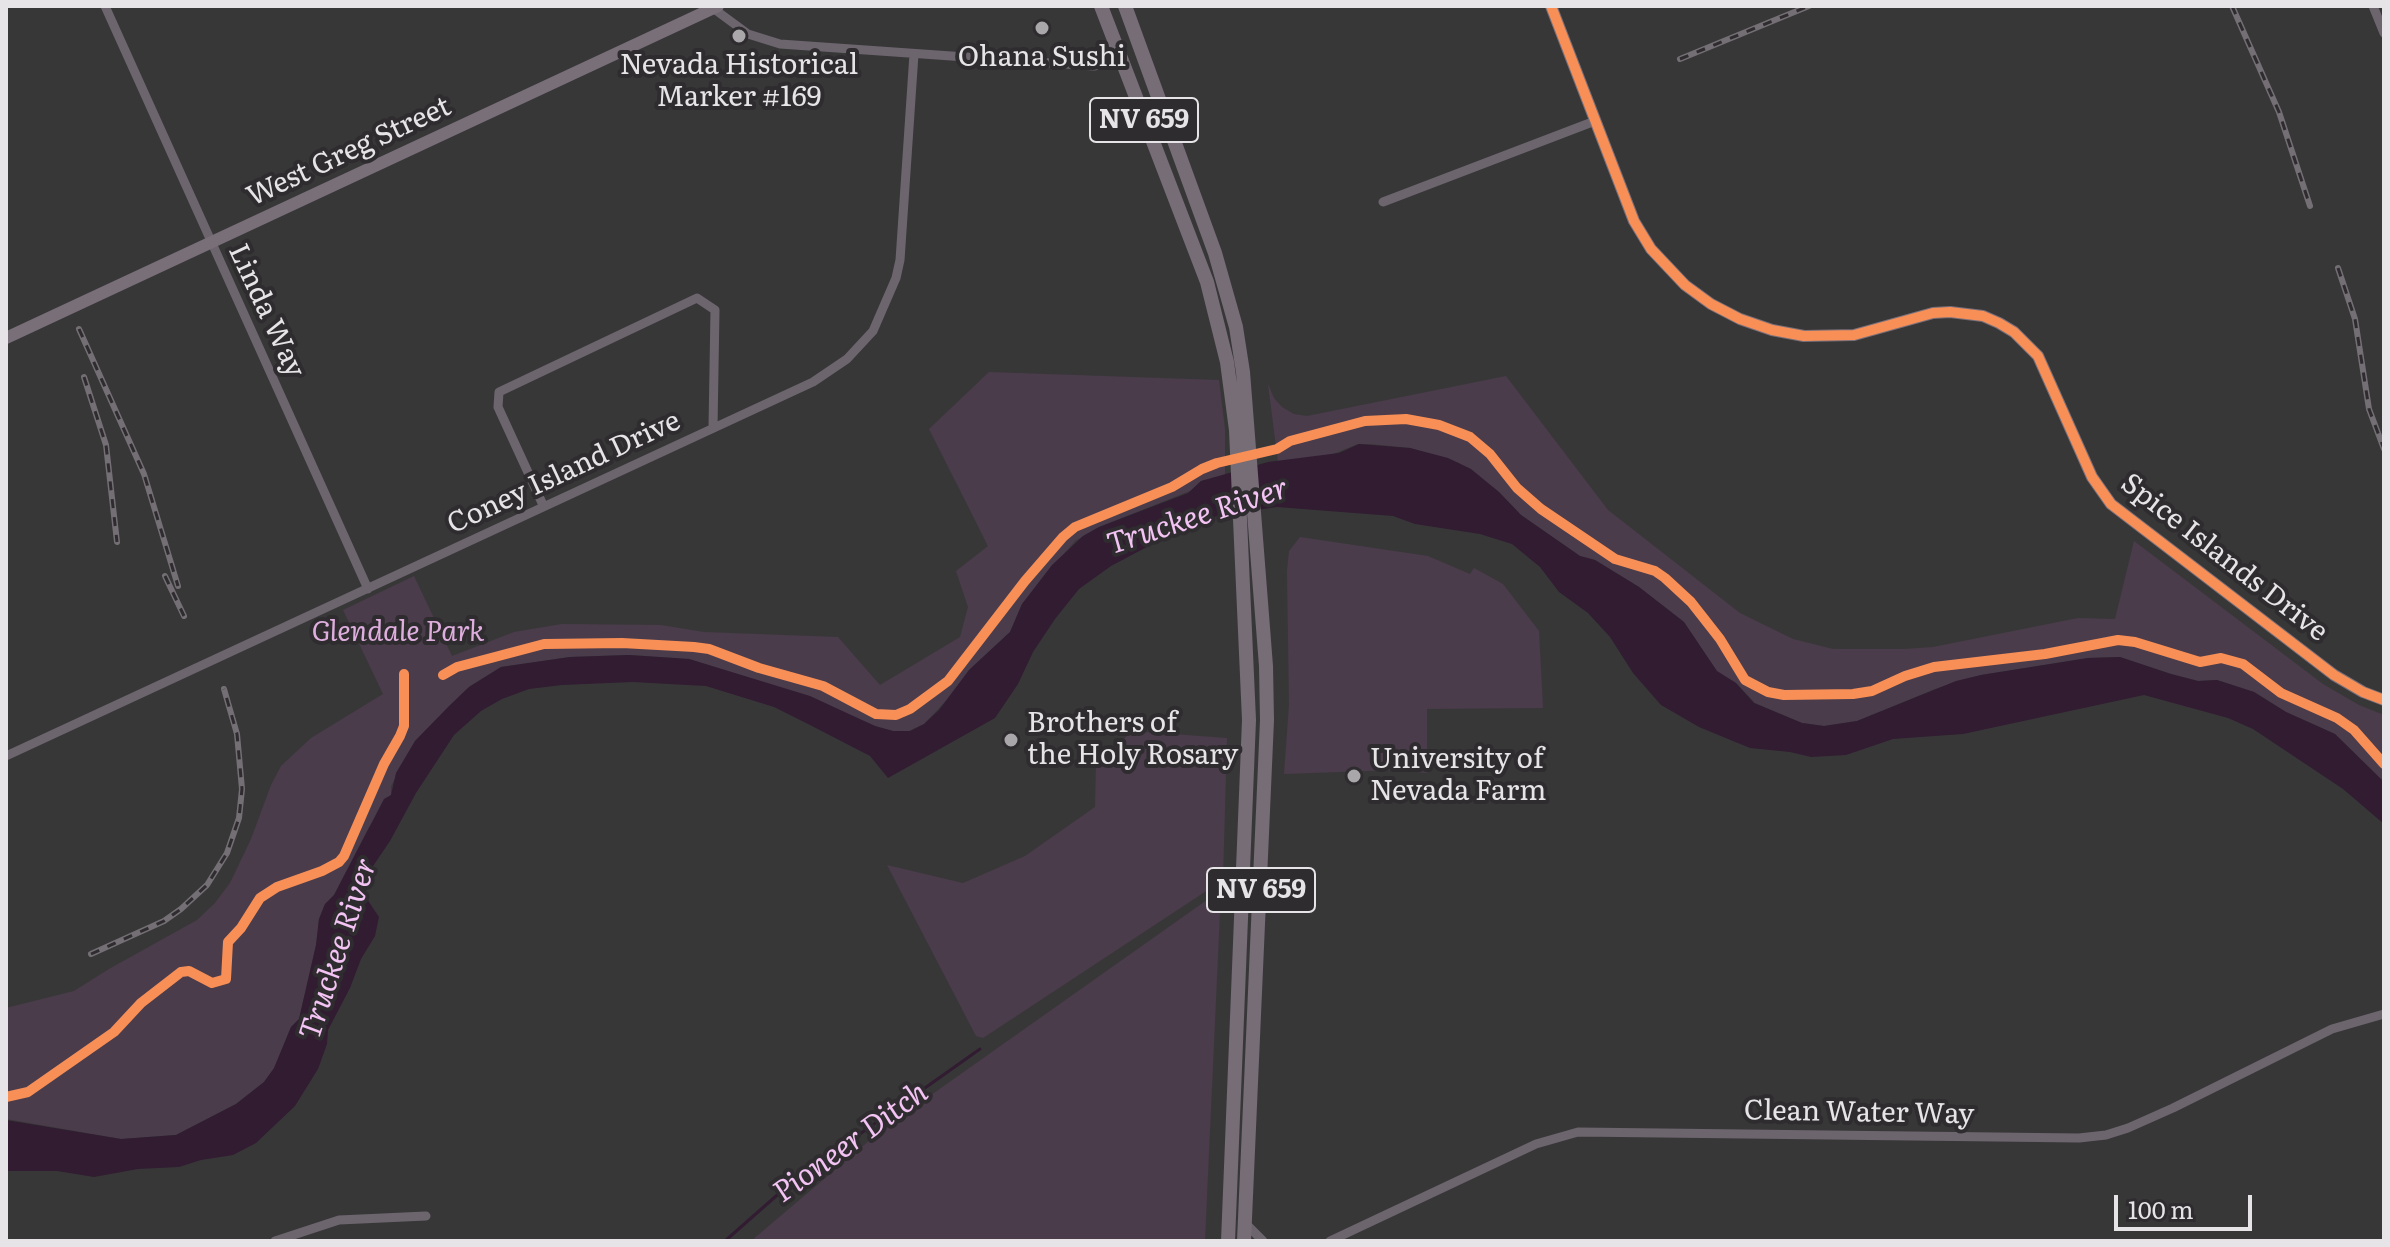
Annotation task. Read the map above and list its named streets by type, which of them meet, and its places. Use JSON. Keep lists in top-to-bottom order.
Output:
{
  "streets": {
    "main road": ["NV 659"],
    "street": [
      "West Greg Street",
      "Linda Way",
      "Coney Island Drive",
      "Spice Islands Drive",
      "Clean Water Way"
    ]
  },
  "crossings": [
    ["West Greg Street", "Linda Way"],
    ["Linda Way", "Coney Island Drive"]
  ],
  "water": ["Truckee River", "Pioneer Ditch"],
  "parks": ["Glendale Park"],
  "places": [
    "Ohana Sushi",
    "Nevada Historical Marker #169",
    "Brothers of the Holy Rosary",
    "University of Nevada Farm"
  ],
  "scale_bar": "100 m"
}
